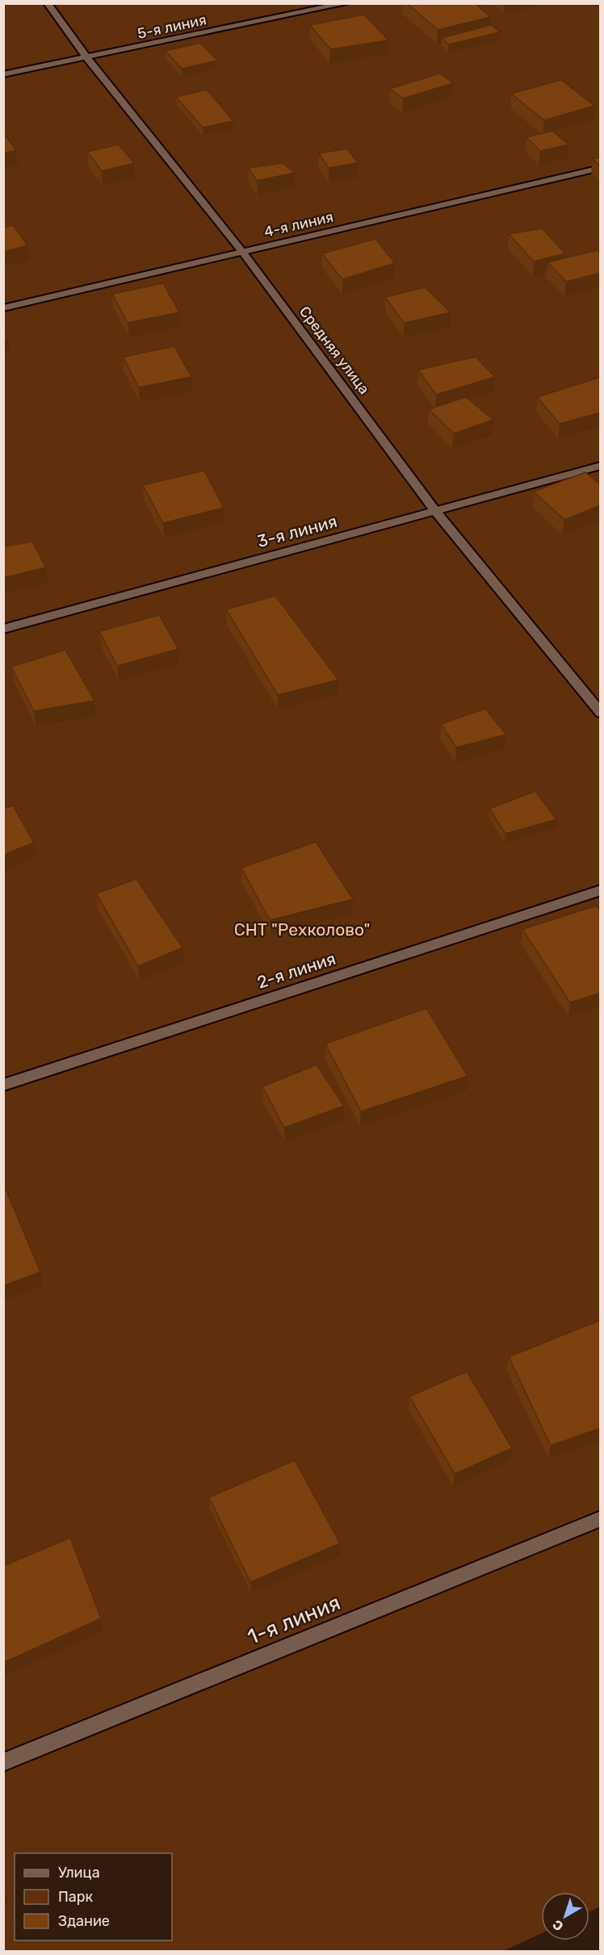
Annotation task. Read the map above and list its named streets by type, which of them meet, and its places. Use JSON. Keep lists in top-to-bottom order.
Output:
{
  "streets": {
    "street": [
      "5-я линия",
      "4-я линия",
      "Средняя улица",
      "3-я линия",
      "2-я линия",
      "1-я линия"
    ]
  },
  "crossings": [
    ["5-я линия", "Средняя улица"],
    ["4-я линия", "Средняя улица"],
    ["Средняя улица", "3-я линия"]
  ],
  "parks": ["СНТ \"Рехколово\""],
  "legend": ["Улица", "Парк", "Здание"],
  "north": "bottom left"
}
